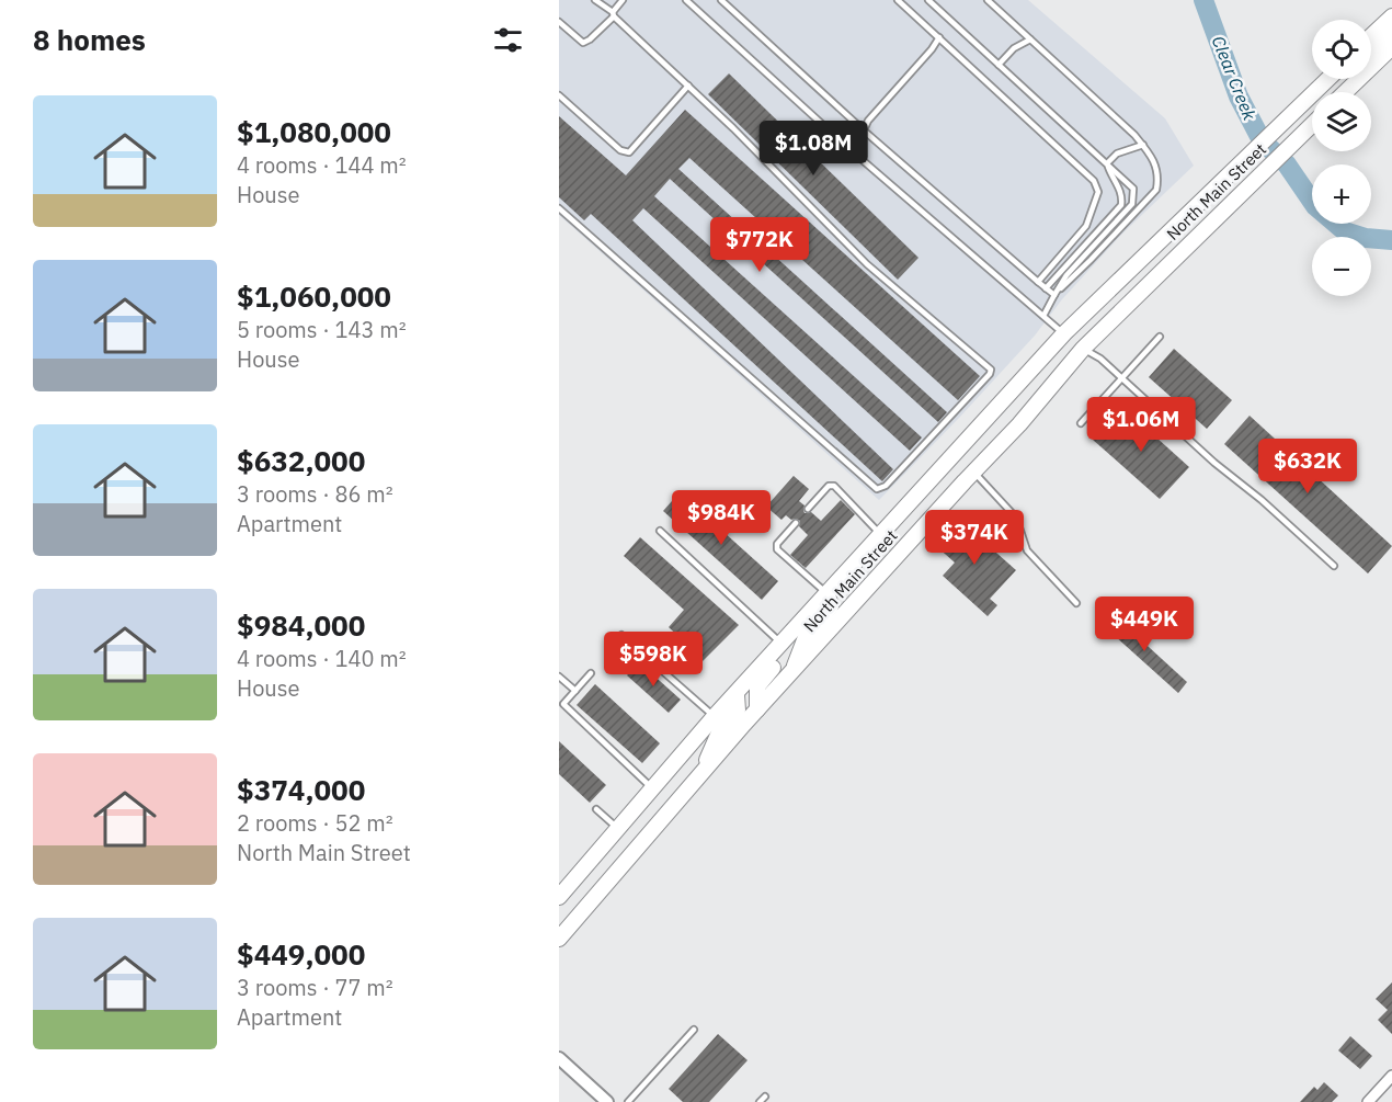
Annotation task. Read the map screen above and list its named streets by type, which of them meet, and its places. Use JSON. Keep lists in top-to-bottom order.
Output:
{
  "streets": {
    "main road": ["North Main Street"]
  },
  "water": ["Clear Creek"],
  "page": {
    "heading": "8 homes",
    "map_buttons": ["+", "−"],
    "list": [
      {
        "name": "$1,080,000",
        "note": "4 rooms · 144 m² · House"
      },
      {
        "name": "$1,060,000",
        "note": "5 rooms · 143 m² · House"
      },
      {
        "name": "$632,000",
        "note": "3 rooms · 86 m² · Apartment"
      },
      {
        "name": "$984,000",
        "note": "4 rooms · 140 m² · House"
      },
      {
        "name": "$374,000",
        "note": "2 rooms · 52 m² · North Main Street"
      },
      {
        "name": "$449,000",
        "note": "3 rooms · 77 m² · Apartment"
      }
    ],
    "price": [
      "$1.08M",
      "$772K",
      "$1.06M",
      "$632K",
      "$984K",
      "$374K",
      "$449K",
      "$598K"
    ]
  }
}
